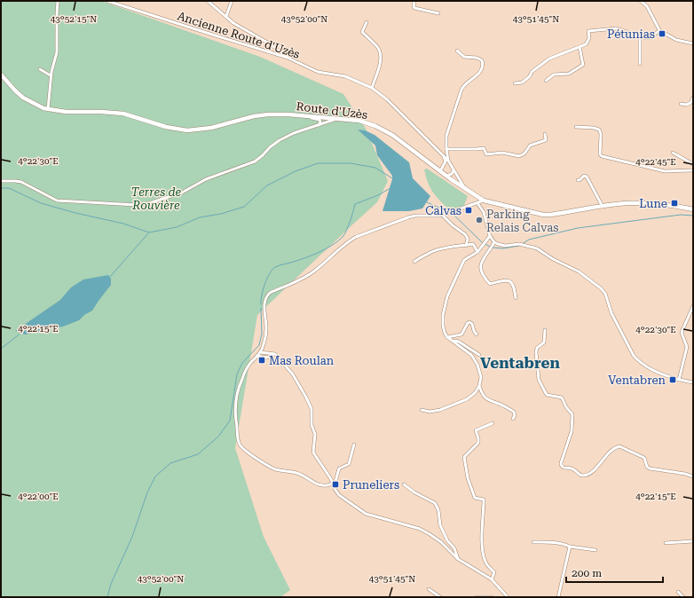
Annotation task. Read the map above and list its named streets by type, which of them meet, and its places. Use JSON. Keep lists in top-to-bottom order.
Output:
{
  "streets": {
    "main road": ["Route d'Uzès"],
    "street": ["Ancienne Route d'Uzès"]
  },
  "crossings": [
    ["Ancienne Route d'Uzès", "Route d'Uzès"]
  ],
  "districts": ["Ventabren"],
  "parks": ["Terres de Rouvière"],
  "places": {
    "transit": [
      "Pétunias",
      "Lune",
      "Calvas",
      "Mas Roulan",
      "Ventabren",
      "Pruneliers"
    ],
    "other": ["Parking Relais Calvas"]
  },
  "scale_bar": "200 m",
  "coordinates": [
    "43°52'15\"N",
    "43°52'00\"N",
    "43°51'45\"N",
    "4°22'30\"E",
    "4°22'45\"E",
    "4°22'15\"E",
    "4°22'00\"E"
  ]
}
